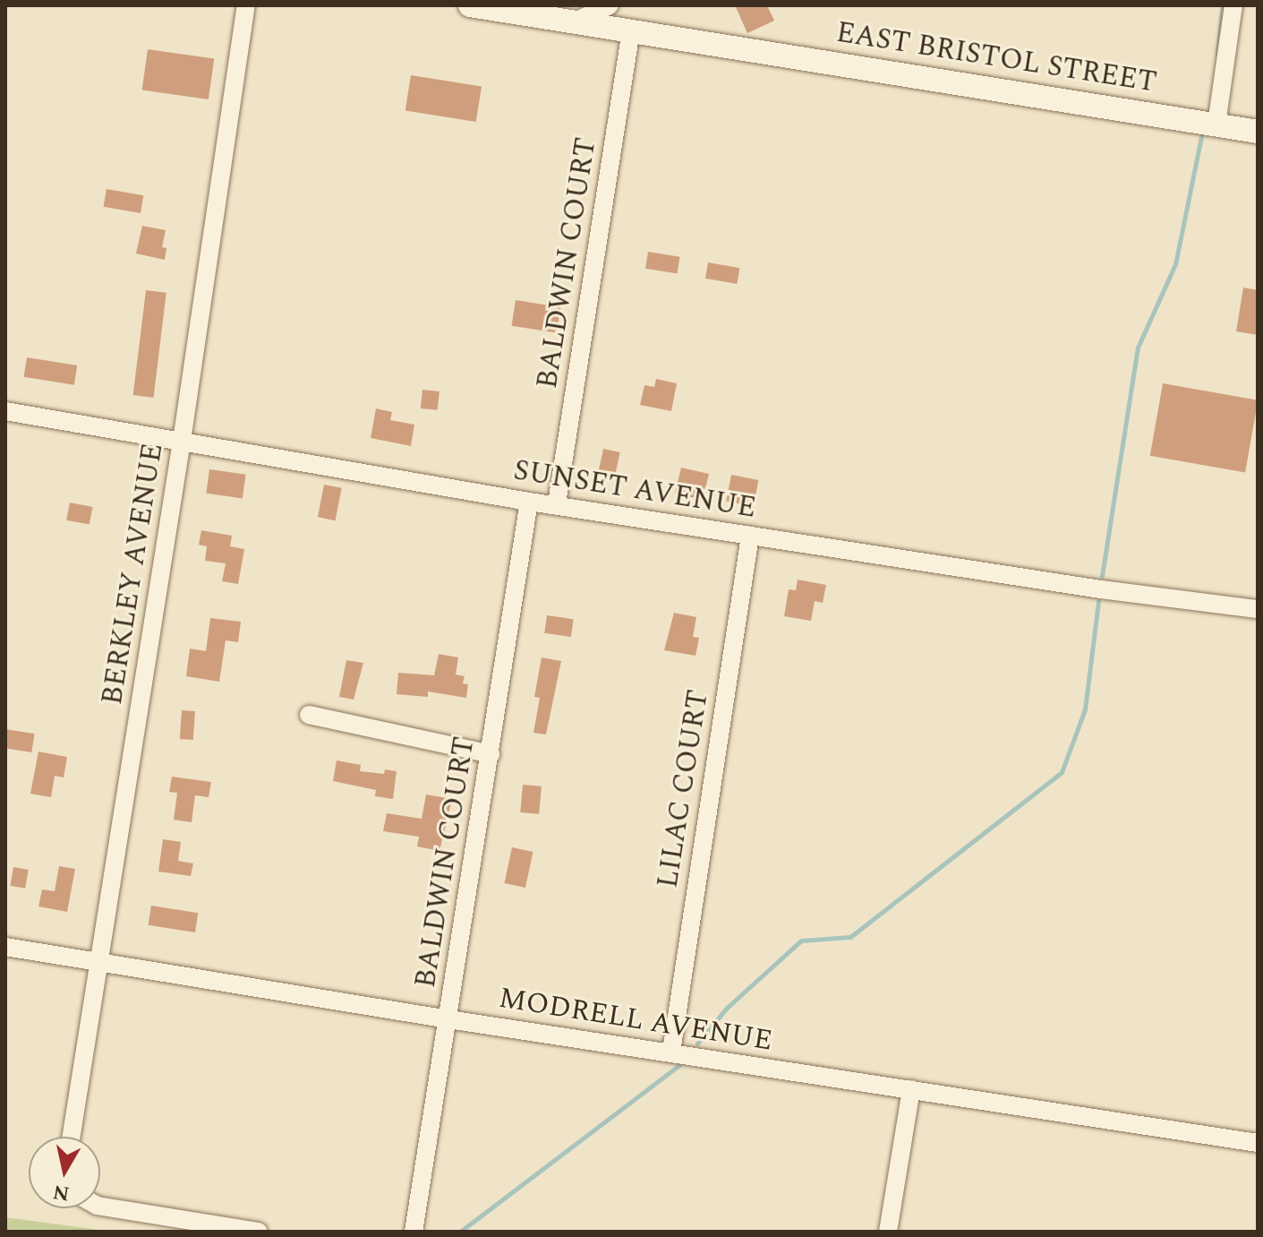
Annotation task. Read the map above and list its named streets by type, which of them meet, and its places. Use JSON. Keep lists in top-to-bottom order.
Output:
{
  "streets": {
    "main road": ["EAST BRISTOL STREET"],
    "street": [
      "BALDWIN COURT",
      "SUNSET AVENUE",
      "BERKLEY AVENUE",
      "LILAC COURT",
      "MODRELL AVENUE"
    ]
  },
  "crossings": [
    ["EAST BRISTOL STREET", "BALDWIN COURT"],
    ["BALDWIN COURT", "SUNSET AVENUE"],
    ["BALDWIN COURT", "MODRELL AVENUE"],
    ["SUNSET AVENUE", "BERKLEY AVENUE"],
    ["SUNSET AVENUE", "LILAC COURT"],
    ["BERKLEY AVENUE", "MODRELL AVENUE"],
    ["LILAC COURT", "MODRELL AVENUE"]
  ],
  "north": "bottom"
}
